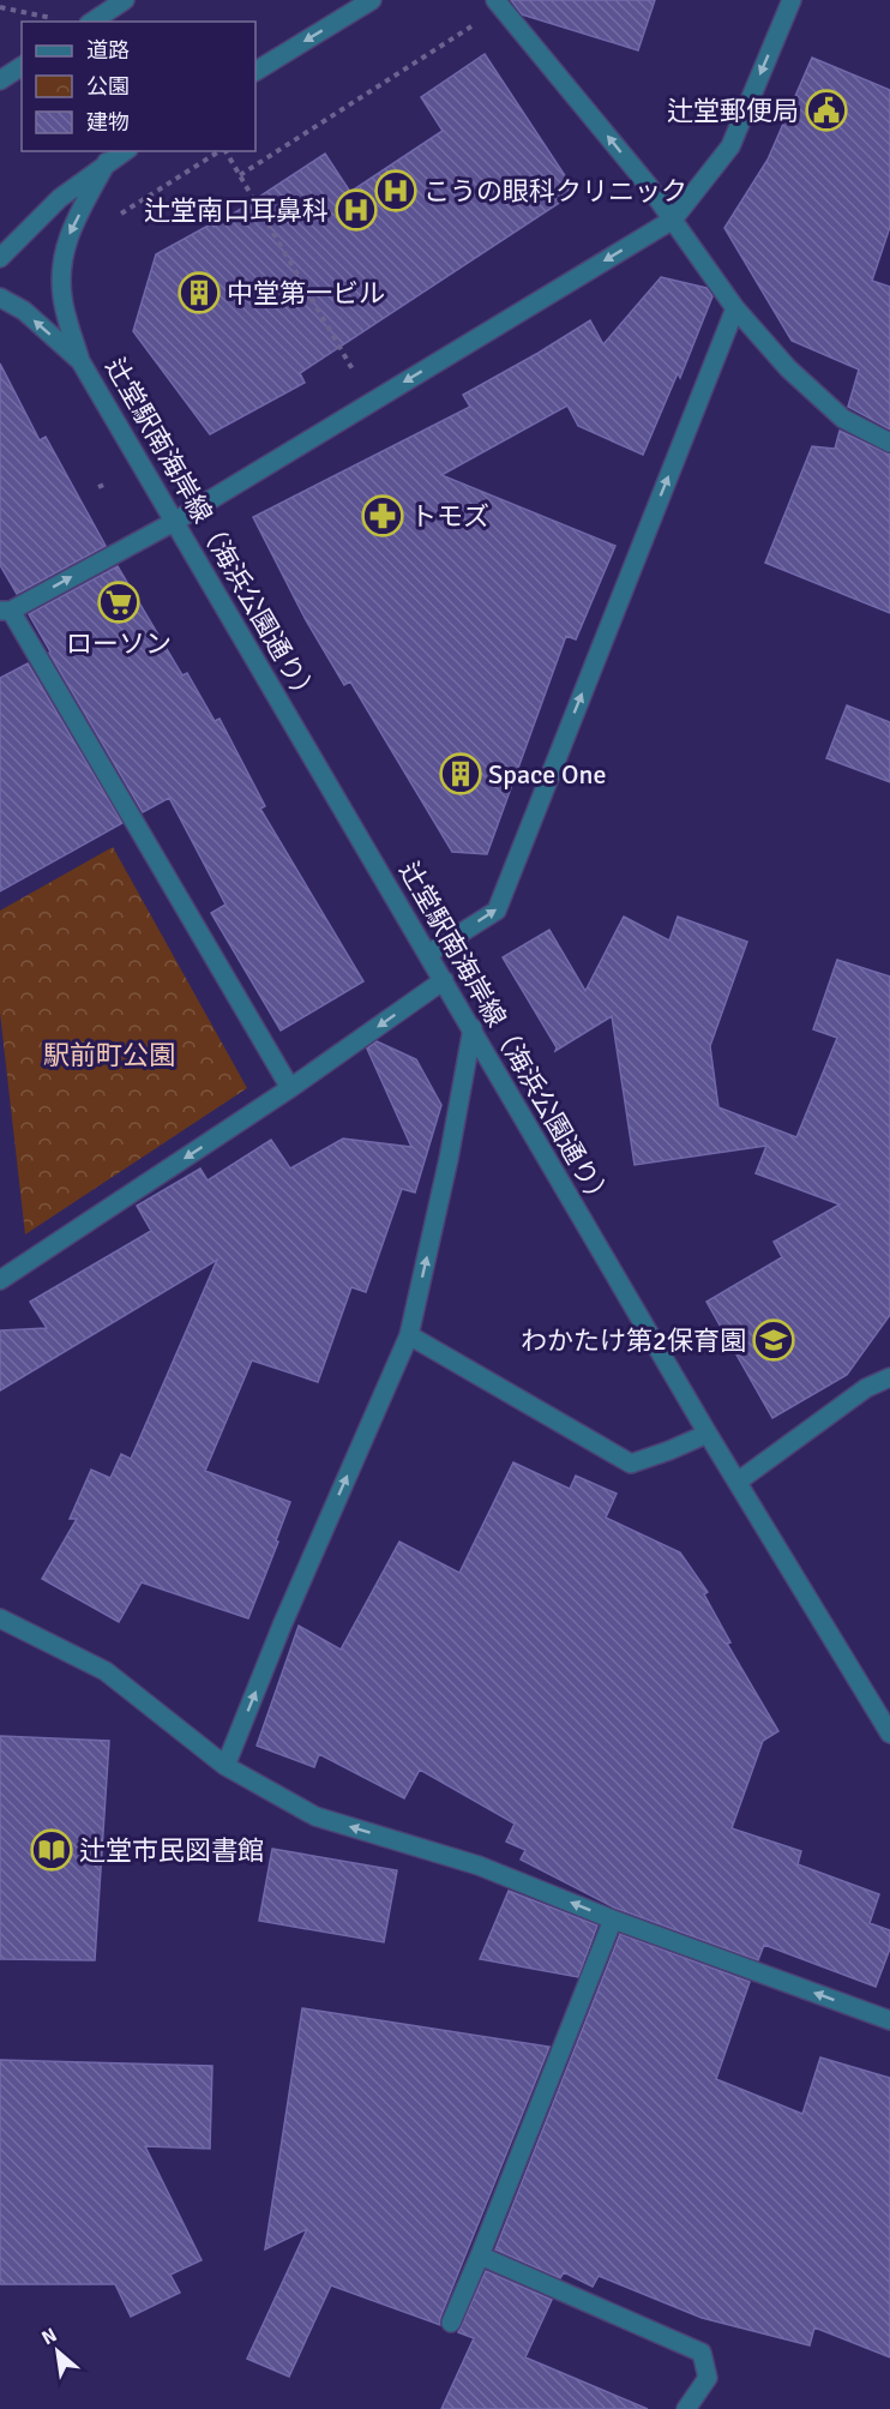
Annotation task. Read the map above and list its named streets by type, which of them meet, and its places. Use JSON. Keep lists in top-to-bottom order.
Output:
{
  "streets": {
    "street": ["辻堂駅南海岸線（海浜公園通り）"]
  },
  "parks": ["駅前町公園"],
  "places": {
    "public building": ["辻堂郵便局"],
    "hospital": ["こうの眼科クリニック", "辻堂南口耳鼻科"],
    "building": ["中堂第一ビル", "Space One"],
    "pharmacy": ["トモズ"],
    "supermarket": ["ローソン"],
    "school or university": ["わかたけ第2保育園"],
    "library": ["辻堂市民図書館"]
  },
  "legend": ["道路", "公園", "建物"],
  "north": "top left"
}
